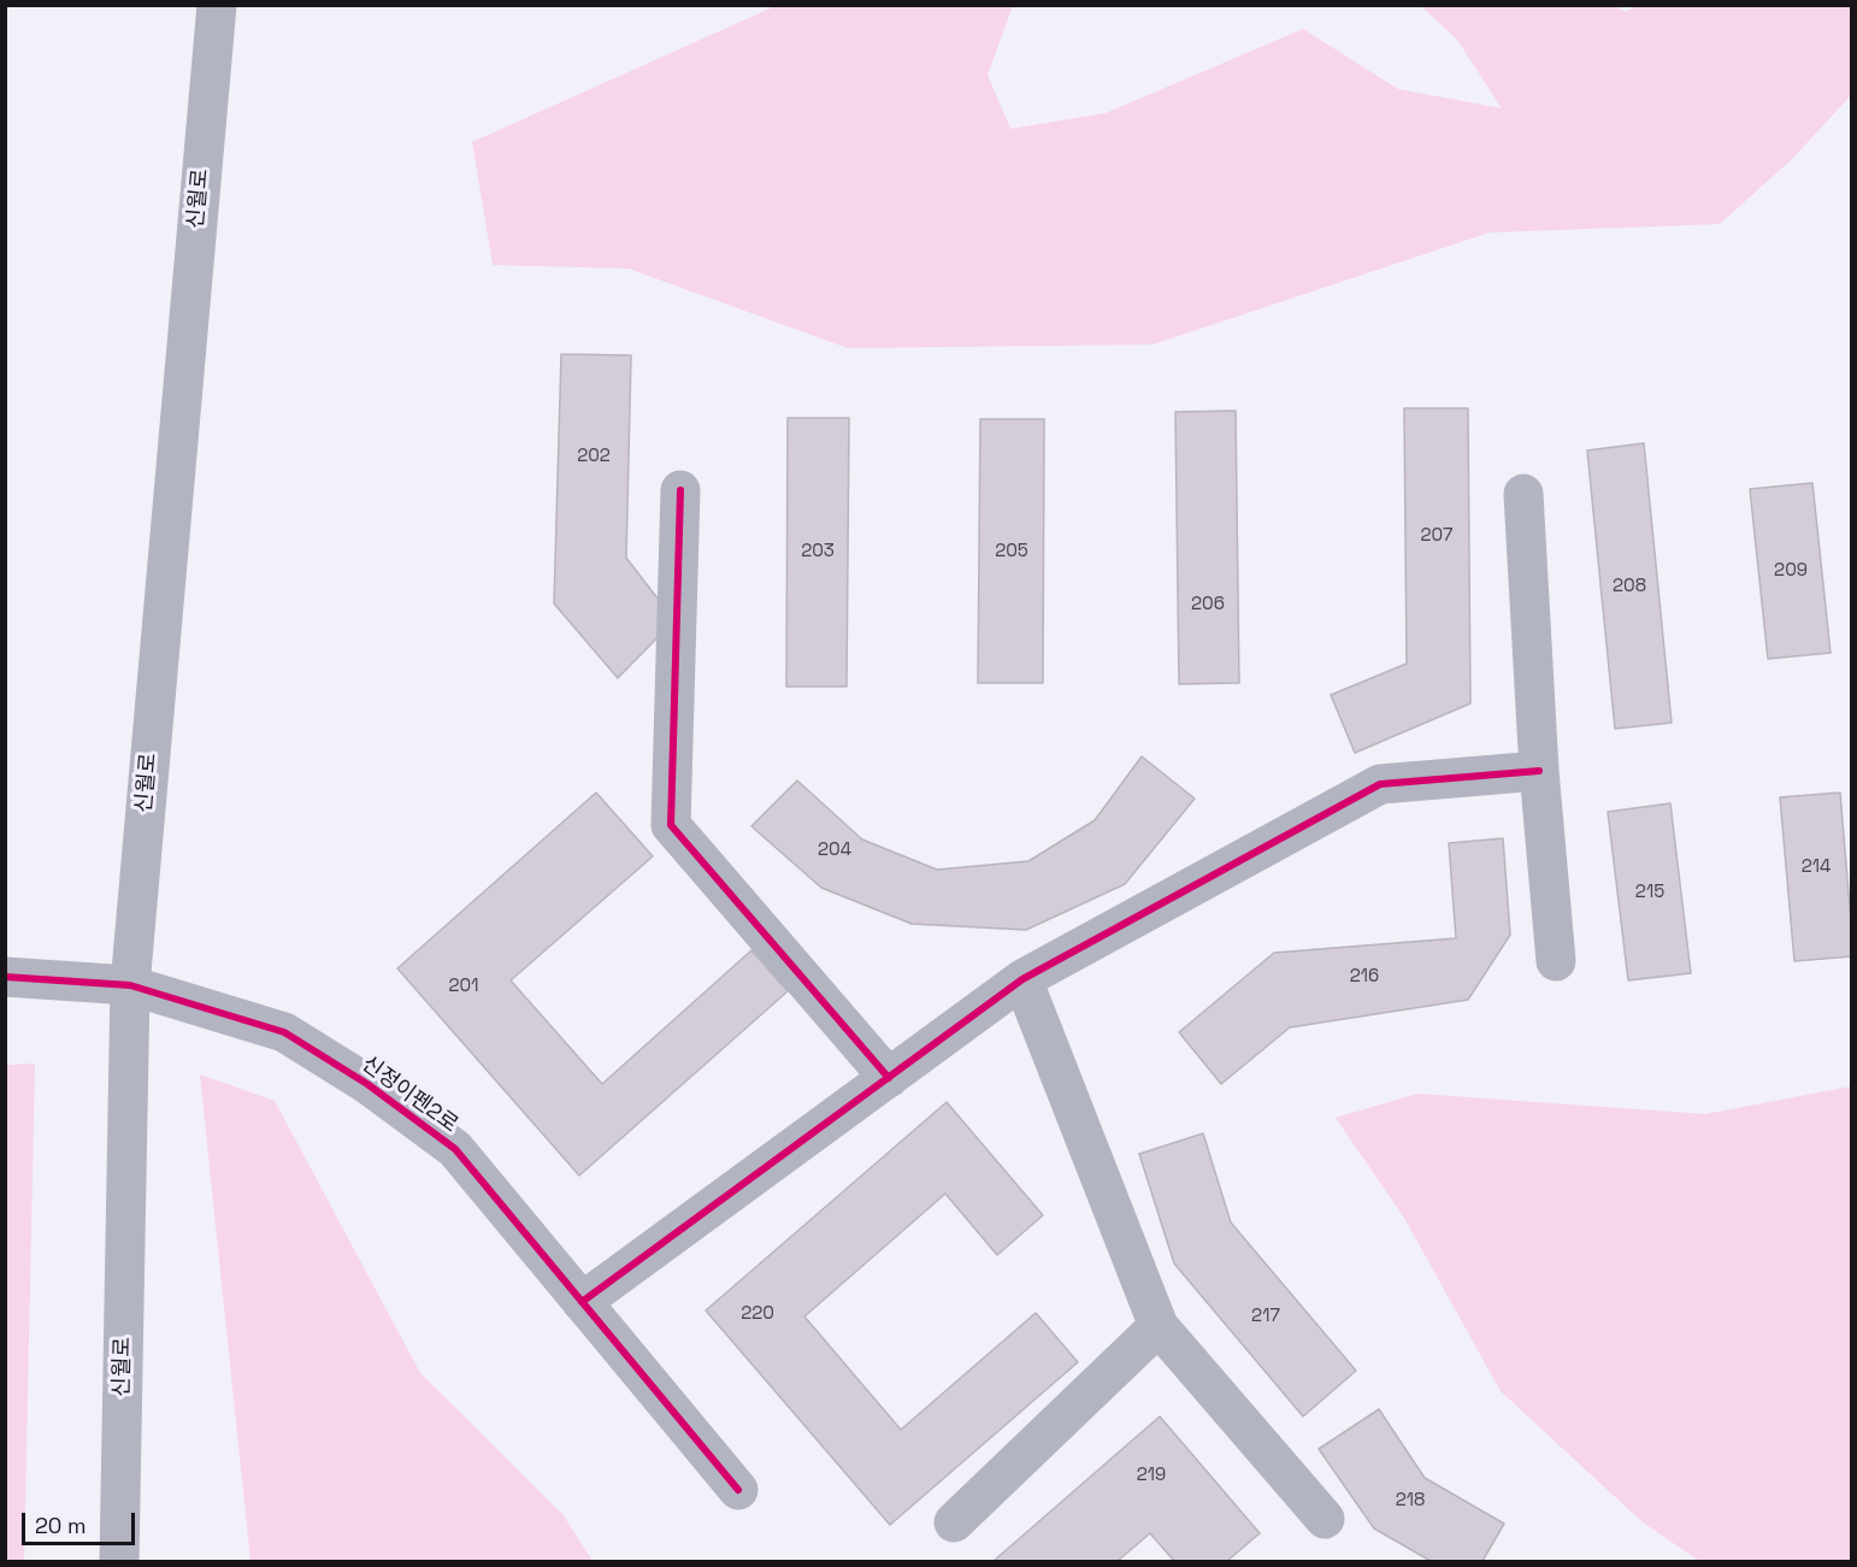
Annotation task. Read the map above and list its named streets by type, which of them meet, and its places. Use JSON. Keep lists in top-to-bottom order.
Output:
{
  "streets": {
    "main road": ["신월로"],
    "street": ["신정이펜2로"]
  },
  "crossings": [
    ["신월로", "신정이펜2로"]
  ],
  "house_numbers": [
    "202",
    "207",
    "203",
    "205",
    "209",
    "208",
    "206",
    "204",
    "214",
    "215",
    "216",
    "201",
    "220",
    "217",
    "219",
    "218"
  ],
  "scale_bar": "20 m"
}
